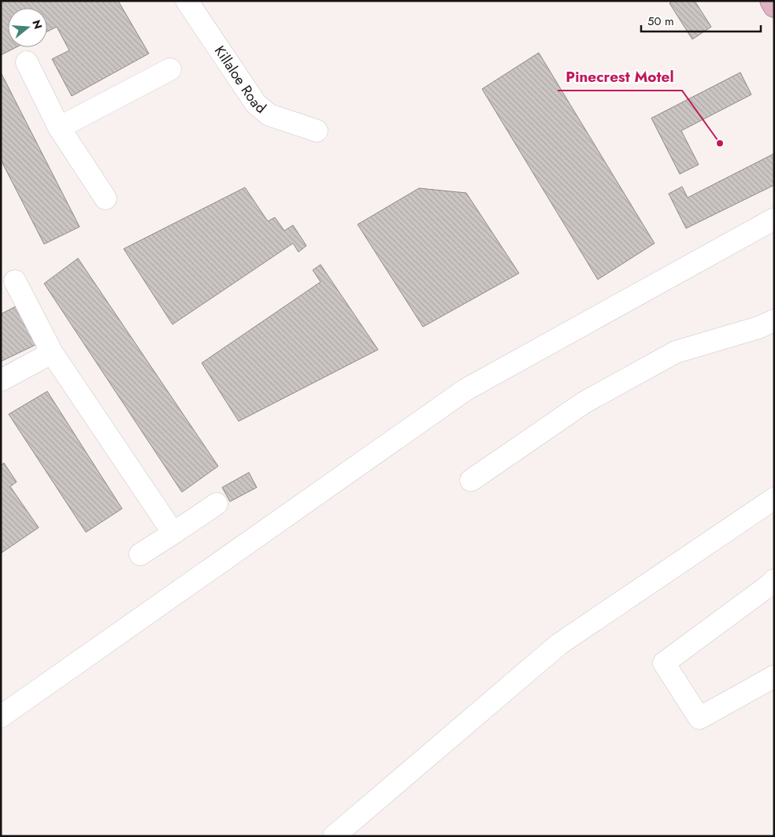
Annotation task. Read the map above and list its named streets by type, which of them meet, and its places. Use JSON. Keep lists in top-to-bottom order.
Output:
{
  "streets": {
    "street": ["Killaloe Road"]
  },
  "places": ["Pinecrest Motel"],
  "scale_bar": "50 m",
  "north": "right"
}
